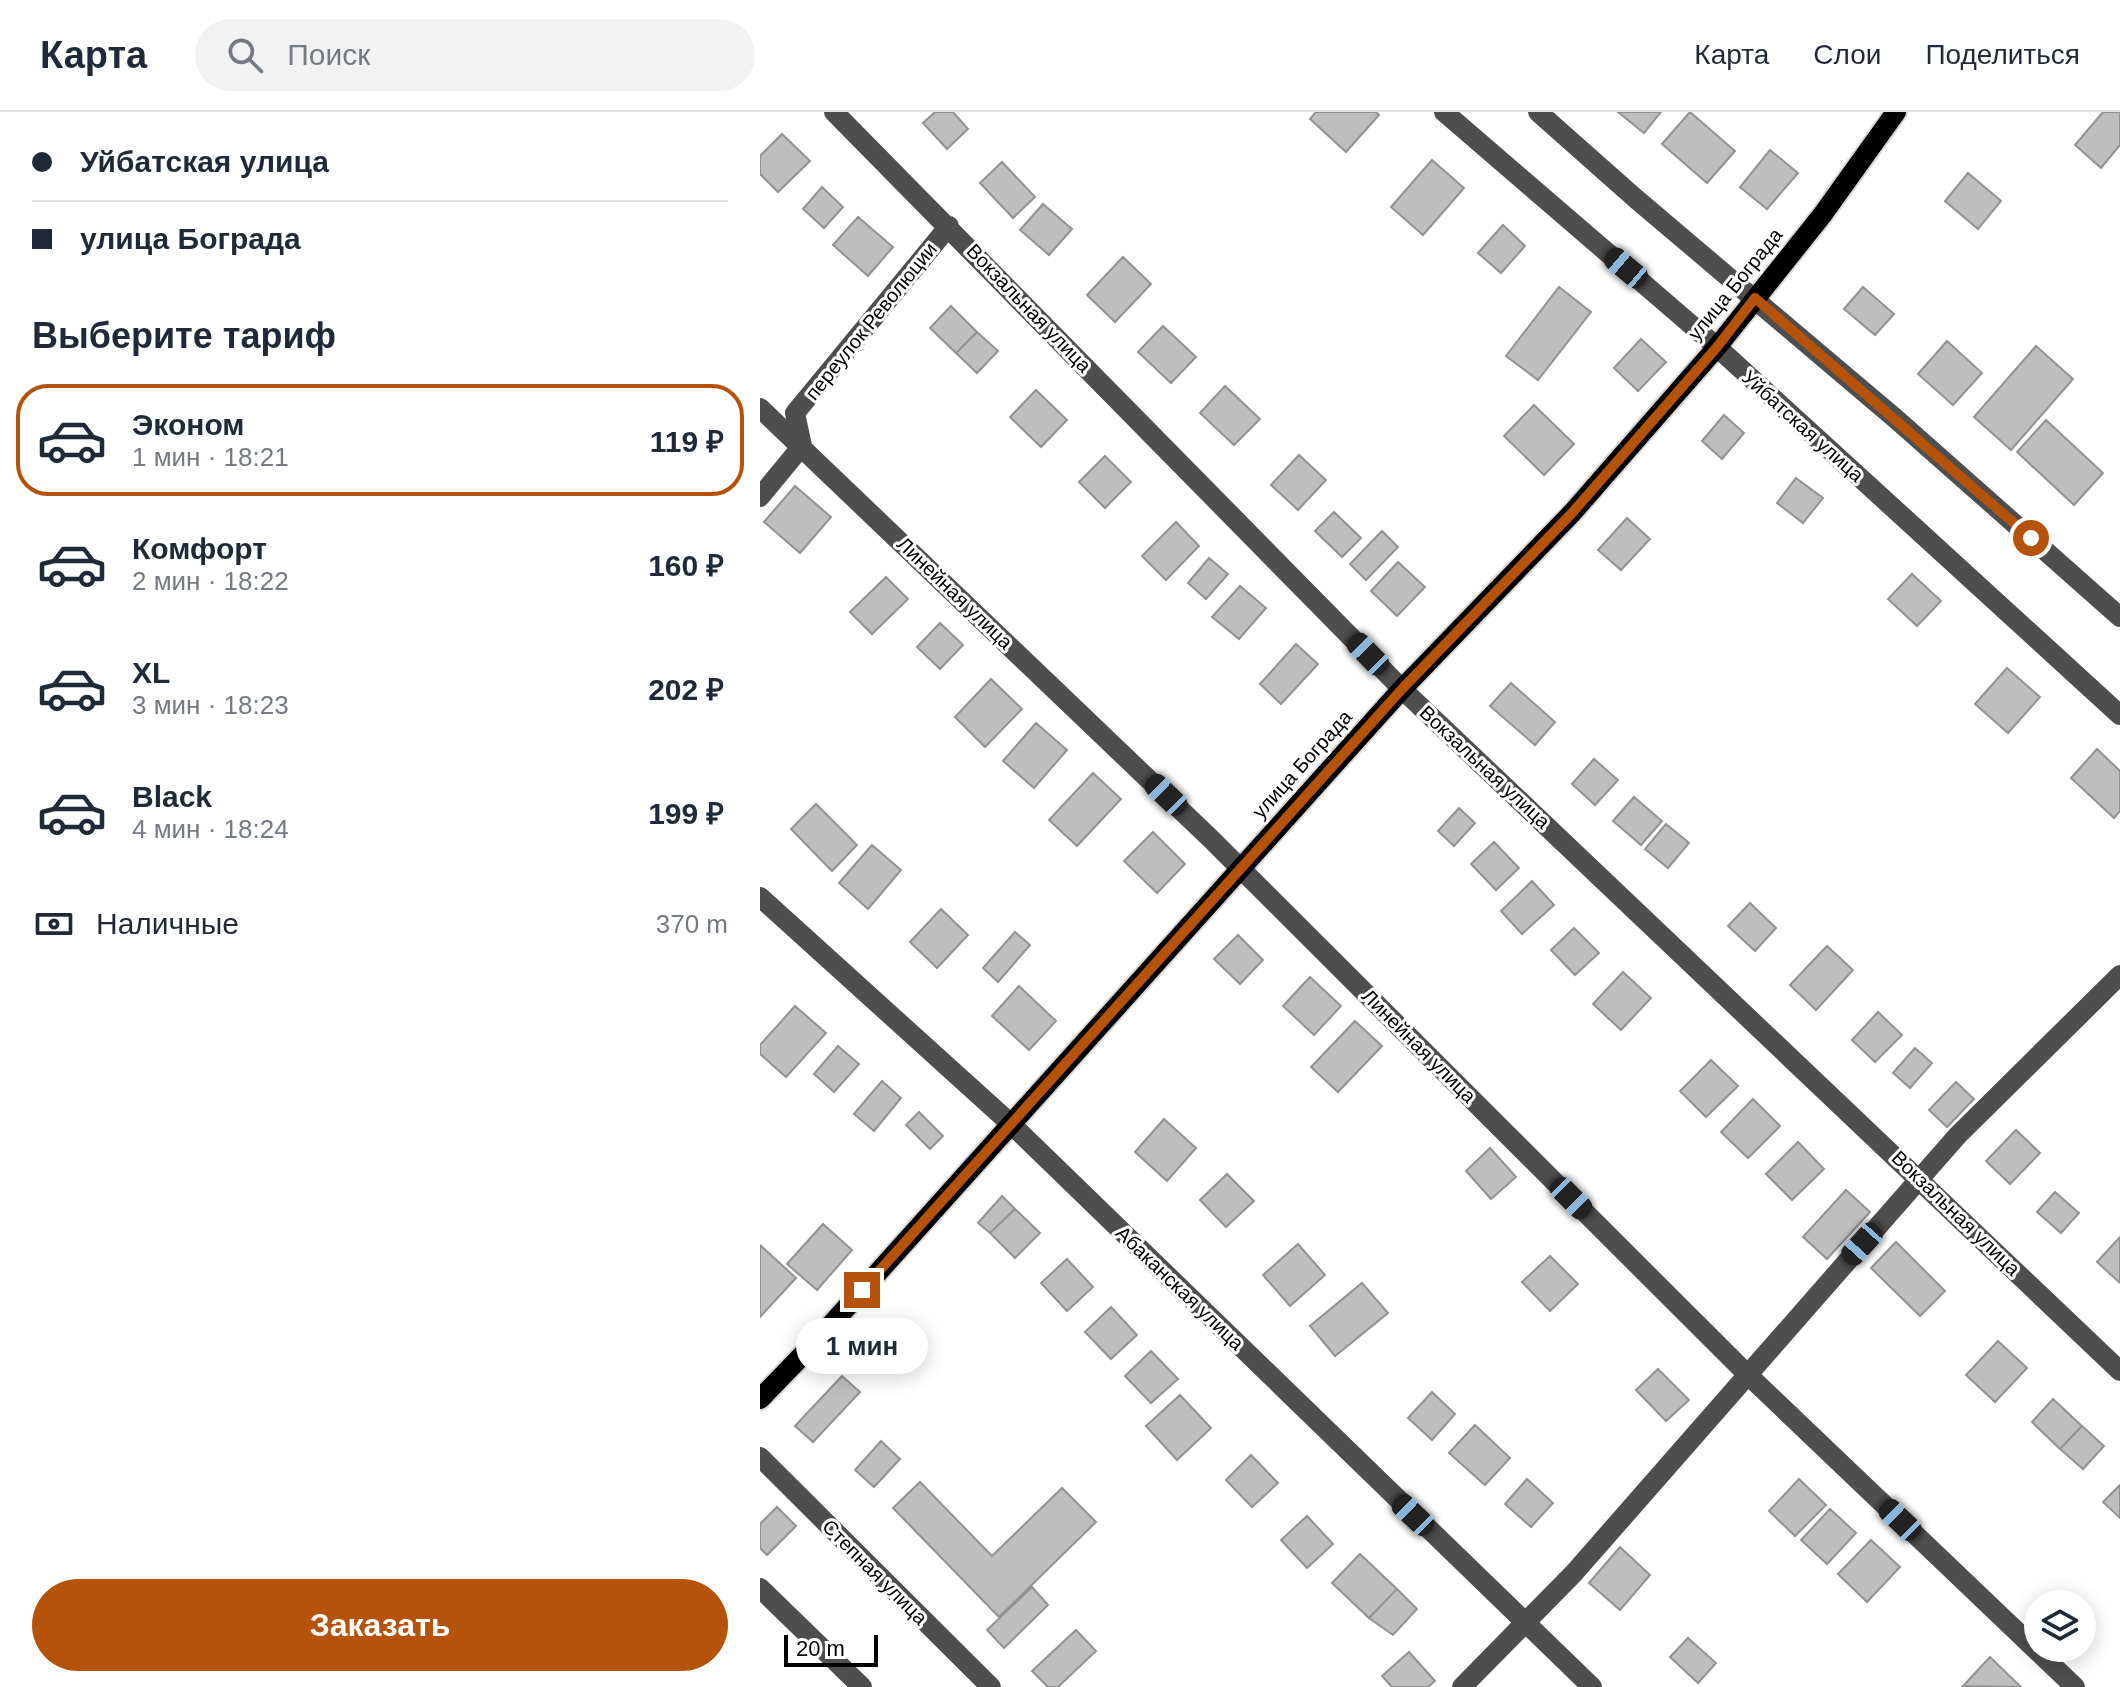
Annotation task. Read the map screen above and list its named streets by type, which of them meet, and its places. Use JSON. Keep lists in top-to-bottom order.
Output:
{
  "streets": {
    "main road": ["улица Бограда"],
    "street": [
      "Вокзальная улица",
      "переулок Революции",
      "Уйбатская улица",
      "Линейная улица",
      "Абаканская улица",
      "Степная улица"
    ]
  },
  "crossings": [
    ["улица Бограда", "Вокзальная улица"],
    ["улица Бограда", "Уйбатская улица"],
    ["улица Бограда", "Линейная улица"],
    ["улица Бограда", "Абаканская улица"],
    ["Вокзальная улица", "переулок Революции"],
    ["переулок Революции", "Линейная улица"]
  ],
  "scale_bar": "20 m",
  "page": {
    "header": "Карта",
    "search": "Поиск",
    "nav": ["Карта", "Слои", "Поделиться"],
    "banner": ["Уйбатская улица", "улица Бограда"],
    "heading": "Выберите тариф",
    "list": [
      {
        "name": "Эконом",
        "note": "1 мин · 18:21",
        "value": "119 ₽"
      },
      {
        "name": "Комфорт",
        "note": "2 мин · 18:22",
        "value": "160 ₽"
      },
      {
        "name": "XL",
        "note": "3 мин · 18:23",
        "value": "202 ₽"
      },
      {
        "name": "Black",
        "note": "4 мин · 18:24",
        "value": "199 ₽"
      }
    ],
    "pay": ["Наличные", "370 m"],
    "bubble": "1 мин",
    "buttons": "Заказать",
    "scale": "20 m"
  }
}
